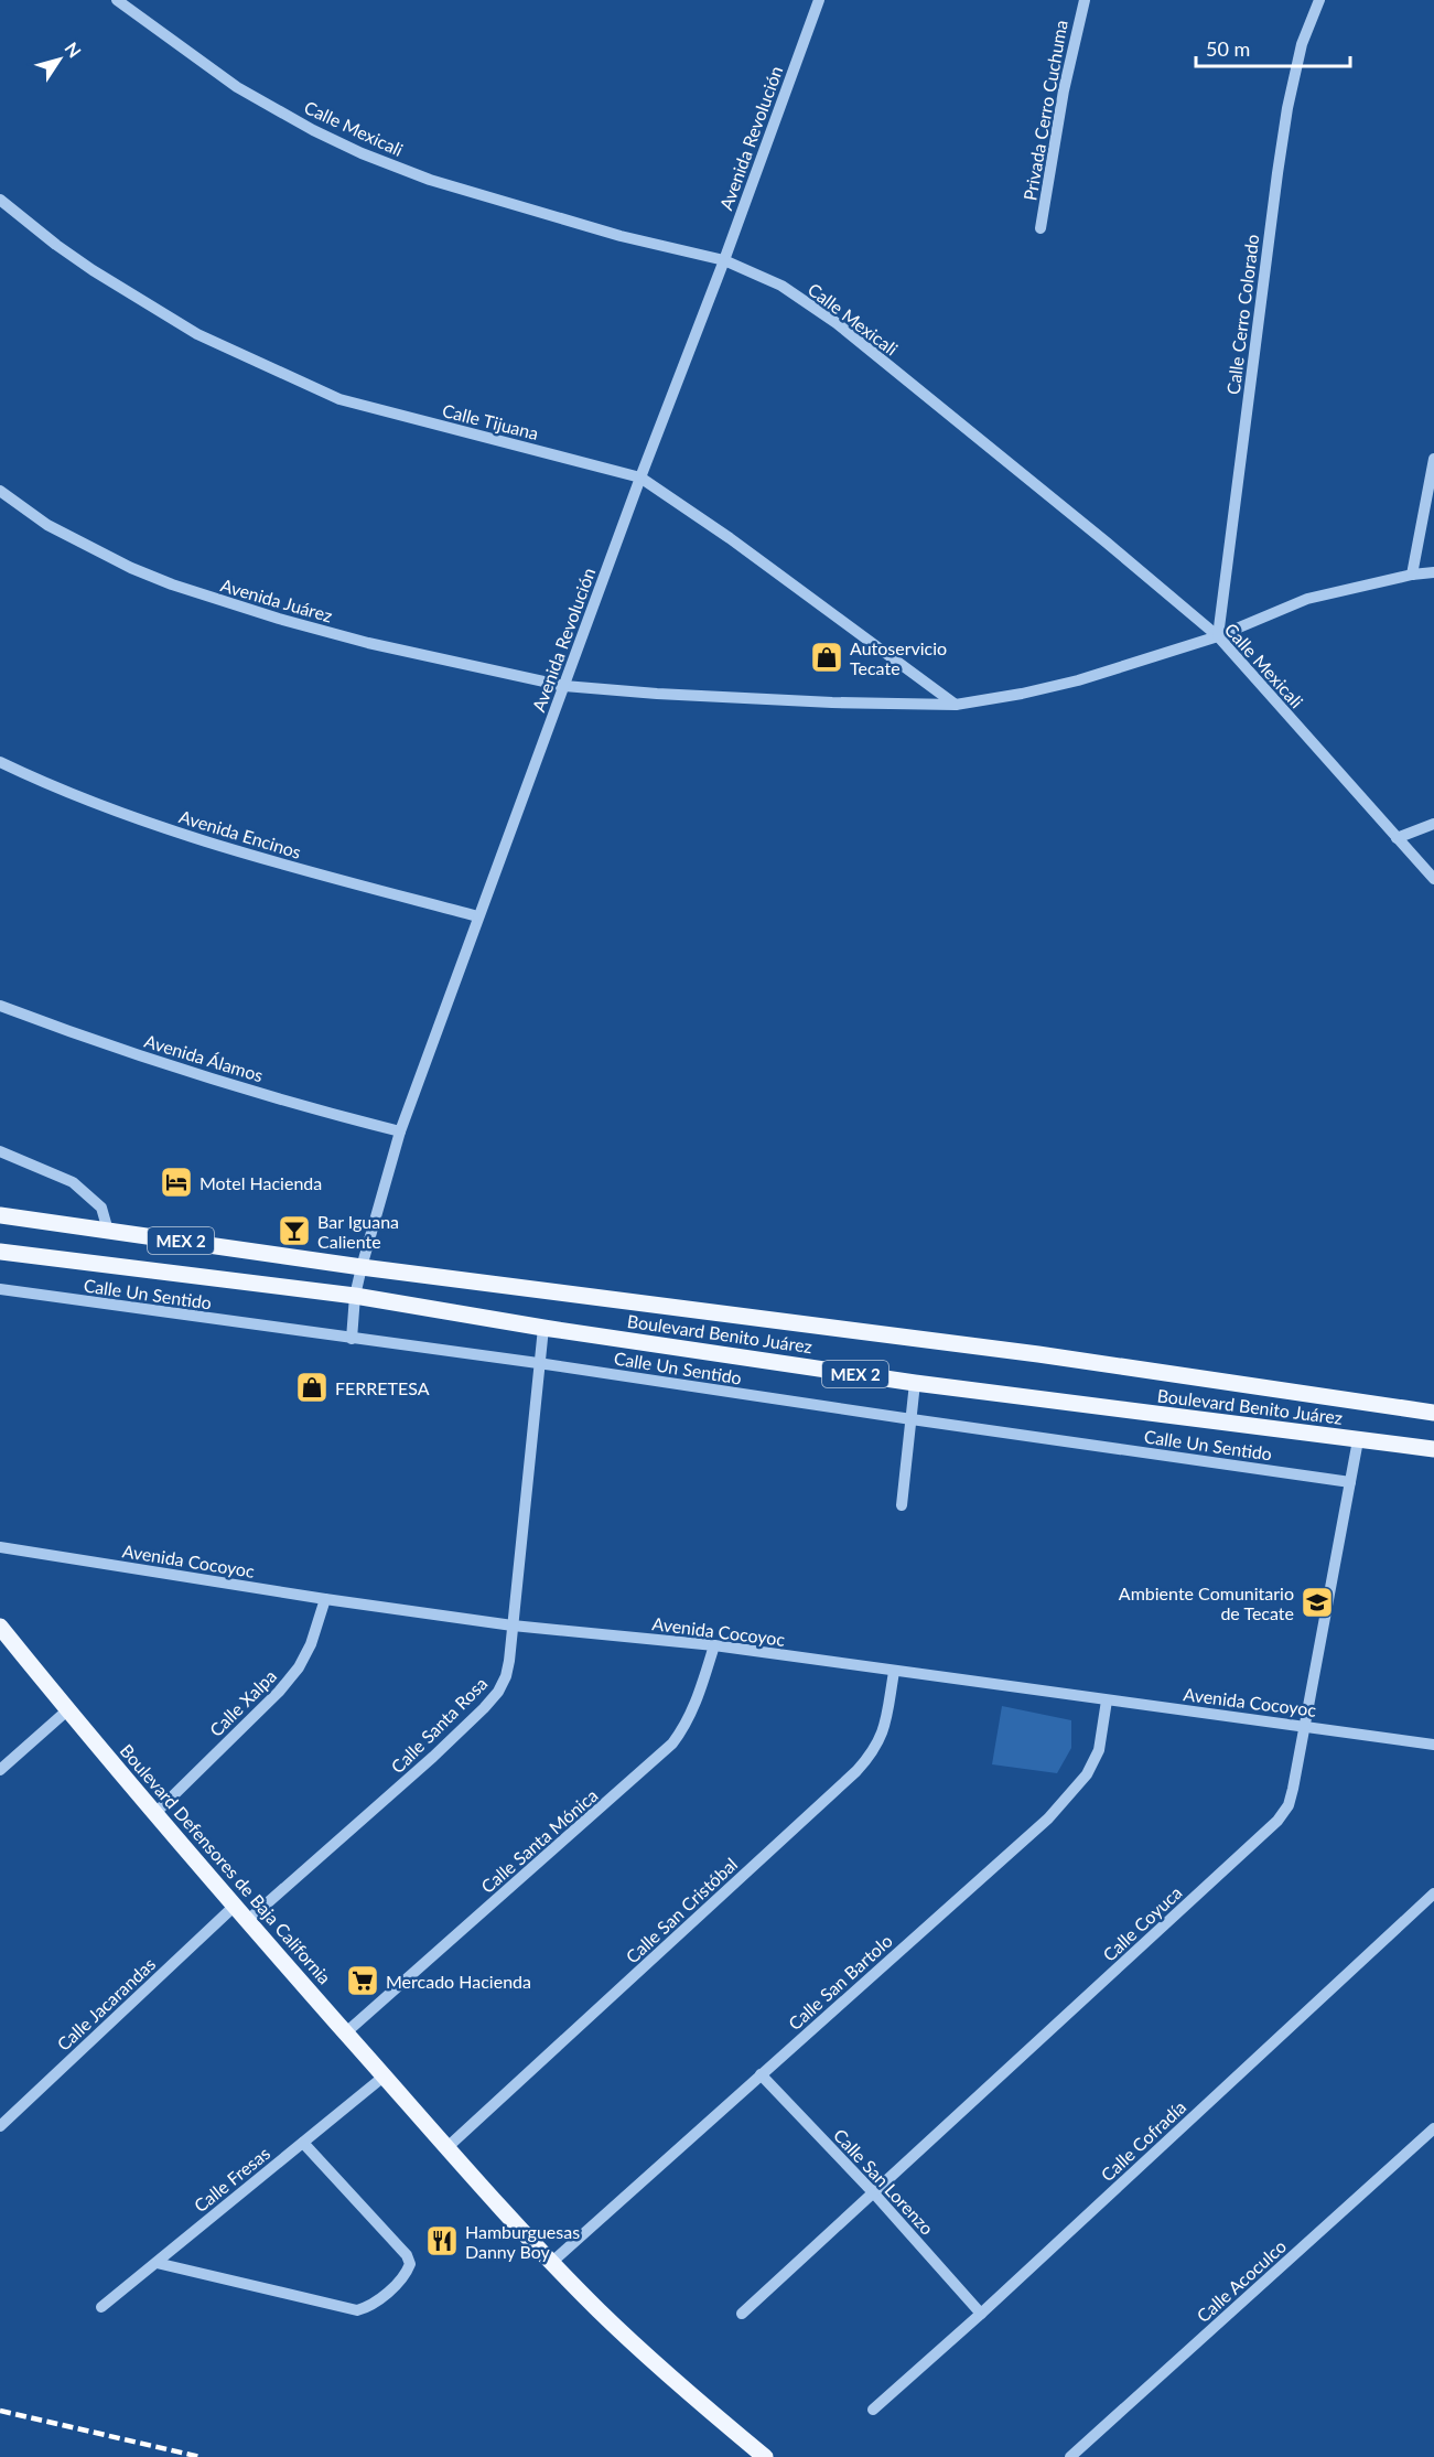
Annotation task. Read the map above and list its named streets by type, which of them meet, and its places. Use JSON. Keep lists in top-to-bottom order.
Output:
{
  "streets": {
    "main road": ["MEX 2", "Boulevard Benito Juárez", "Boulevard Defensores de Baja California"],
    "street": [
      "Privada Cerro Cuchuma",
      "Calle Mexicali",
      "Avenida Revolución",
      "Calle Cerro Colorado",
      "Calle Tijuana",
      "Avenida Juárez",
      "Avenida Encinos",
      "Avenida Álamos",
      "Calle Un Sentido",
      "Avenida Cocoyoc",
      "Calle Xalpa",
      "Calle Santa Rosa",
      "Calle Santa Mónica",
      "Calle San Cristóbal",
      "Calle Coyuca",
      "Calle San Bartolo",
      "Calle Jacarandas",
      "Calle Cofradía",
      "Calle Fresas",
      "Calle San Lorenzo",
      "Calle Acoculco"
    ]
  },
  "crossings": [
    ["Calle Mexicali", "Avenida Revolución"],
    ["Calle Mexicali", "Calle Cerro Colorado"],
    ["Calle Mexicali", "Avenida Juárez"],
    ["Avenida Revolución", "Calle Tijuana"],
    ["Avenida Revolución", "Avenida Juárez"],
    ["Avenida Revolución", "Avenida Encinos"],
    ["Avenida Revolución", "Avenida Álamos"],
    ["Avenida Revolución", "Calle Un Sentido"],
    ["Avenida Revolución", "Boulevard Benito Juárez"],
    ["Calle Cerro Colorado", "Avenida Juárez"],
    ["Calle Tijuana", "Avenida Juárez"],
    ["Calle Un Sentido", "Calle Santa Rosa"],
    ["Calle Un Sentido", "Calle Coyuca"],
    ["Boulevard Benito Juárez", "Calle Santa Rosa"],
    ["Boulevard Benito Juárez", "Calle Coyuca"],
    ["Avenida Cocoyoc", "Calle Xalpa"],
    ["Avenida Cocoyoc", "Calle Santa Rosa"],
    ["Avenida Cocoyoc", "Calle Santa Mónica"],
    ["Avenida Cocoyoc", "Calle San Cristóbal"],
    ["Avenida Cocoyoc", "Calle Coyuca"],
    ["Avenida Cocoyoc", "Calle San Bartolo"],
    ["Calle Xalpa", "Boulevard Defensores de Baja California"],
    ["Calle Santa Rosa", "Boulevard Defensores de Baja California"],
    ["Calle Santa Mónica", "Boulevard Defensores de Baja California"],
    ["Boulevard Defensores de Baja California", "Calle San Cristóbal"],
    ["Boulevard Defensores de Baja California", "Calle San Bartolo"],
    ["Boulevard Defensores de Baja California", "Calle Jacarandas"],
    ["Boulevard Defensores de Baja California", "Calle Fresas"],
    ["Calle Coyuca", "Calle San Lorenzo"],
    ["Calle San Bartolo", "Calle San Lorenzo"],
    ["Calle Cofradía", "Calle San Lorenzo"]
  ],
  "places": {
    "shop": ["Autoservicio Tecate", "FERRETESA"],
    "hotel": ["Motel Hacienda"],
    "bar": ["Bar Iguana Caliente"],
    "school or university": ["Ambiente Comunitario de Tecate"],
    "supermarket": ["Mercado Hacienda"],
    "restaurant": ["Hamburguesas Danny Boy"]
  },
  "scale_bar": "50 m",
  "north": "top right"
}
